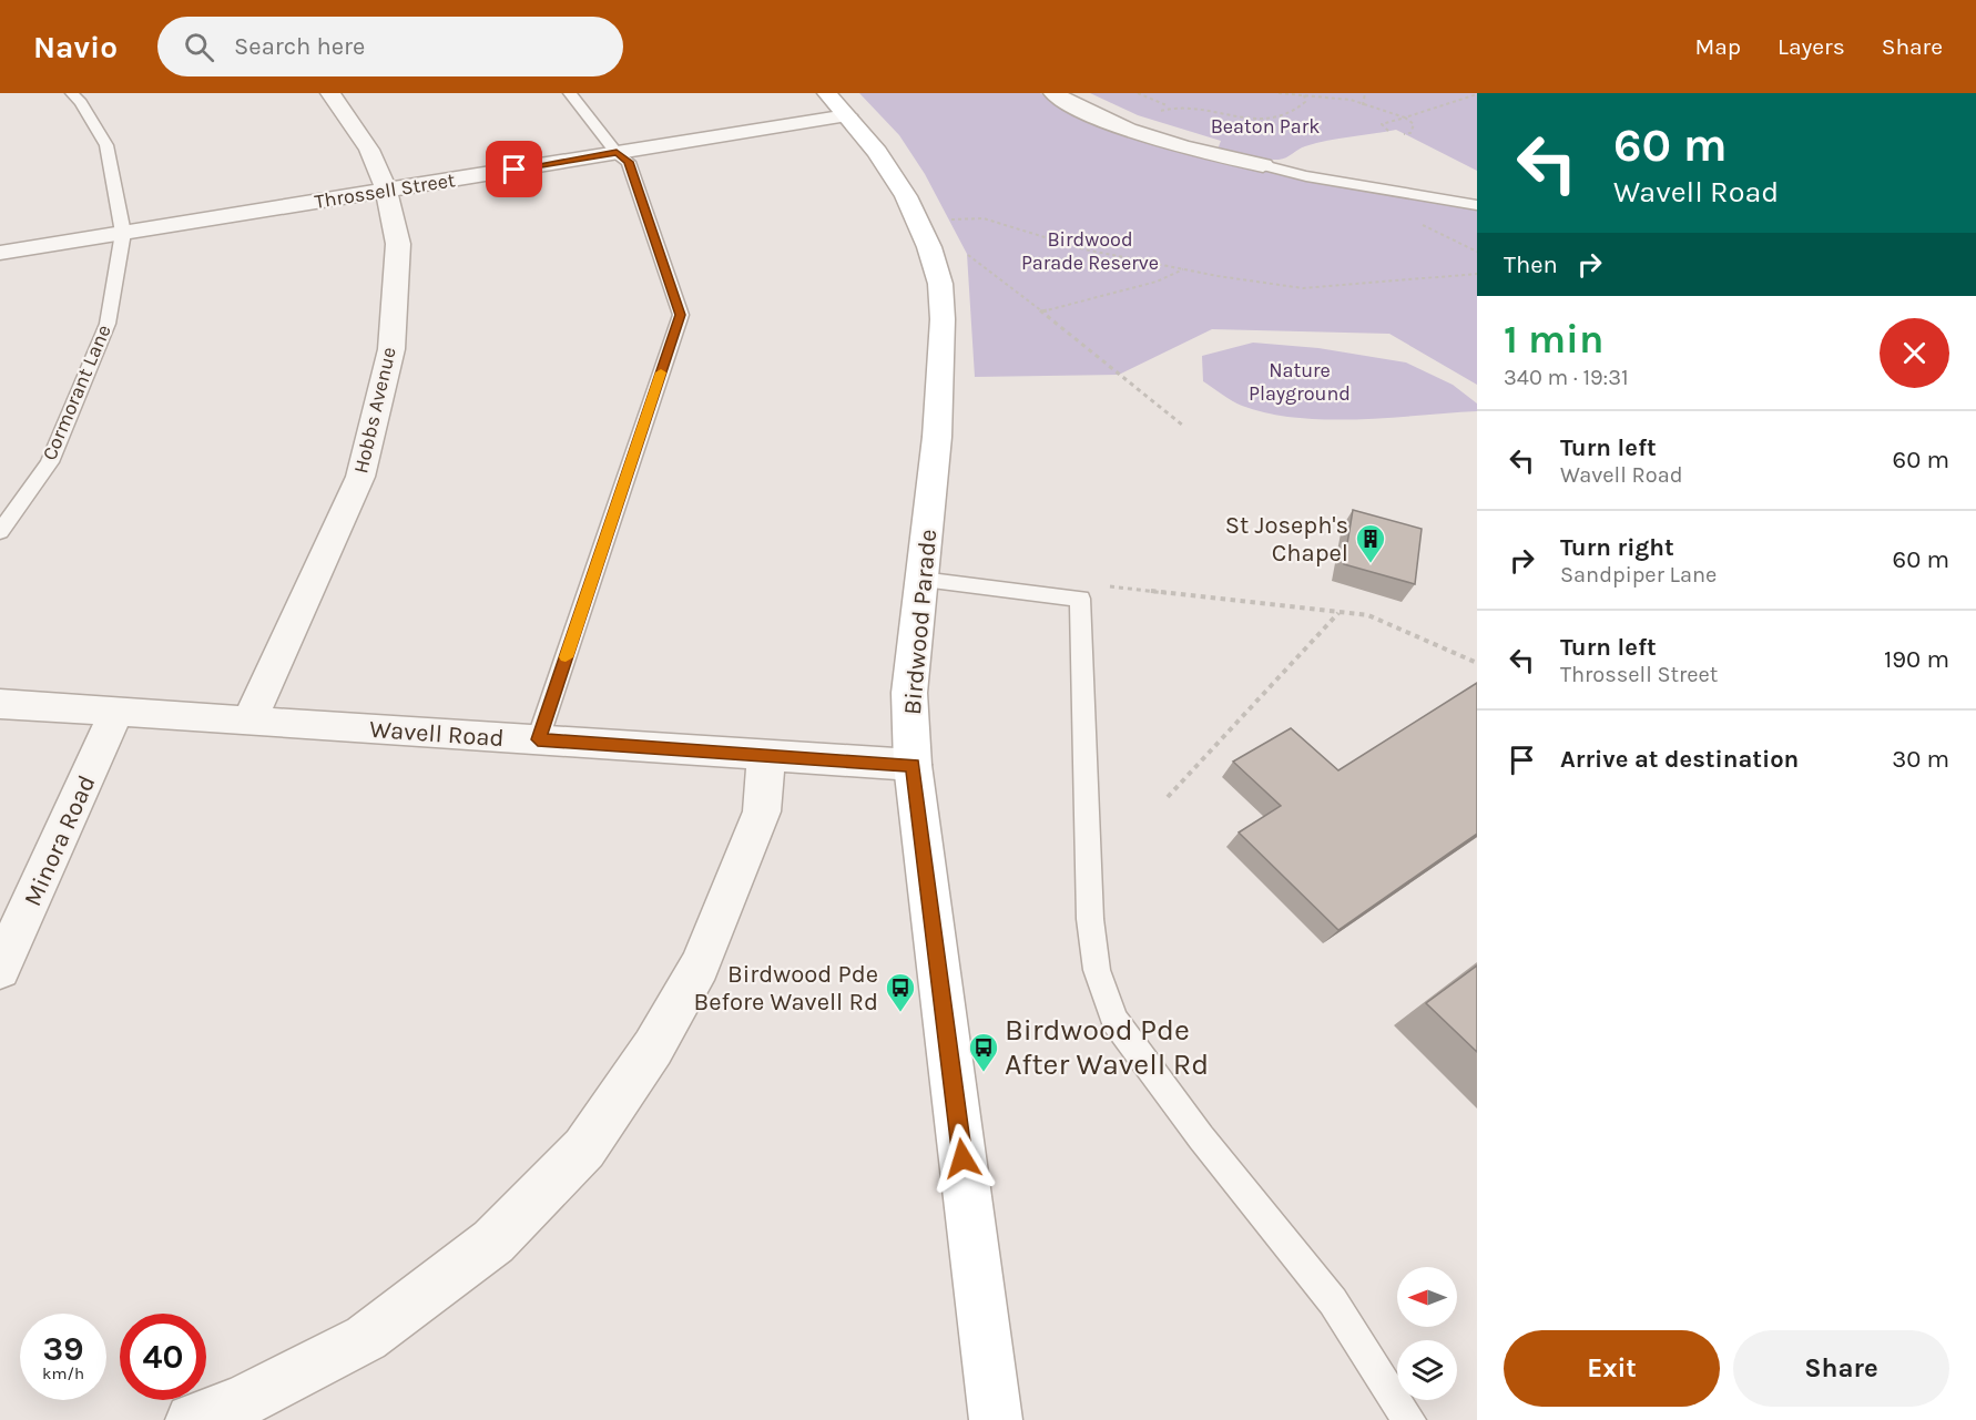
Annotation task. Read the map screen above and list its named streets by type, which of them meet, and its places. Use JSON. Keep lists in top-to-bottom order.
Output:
{
  "streets": {
    "street": [
      "Throssell Street",
      "Hobbs Avenue",
      "Birdwood Parade",
      "Wavell Road",
      "Minora Road"
    ],
    "lane": ["Cormorant Lane"]
  },
  "crossings": [
    ["Throssell Street", "Cormorant Lane"],
    ["Throssell Street", "Hobbs Avenue"],
    ["Throssell Street", "Birdwood Parade"],
    ["Hobbs Avenue", "Wavell Road"],
    ["Birdwood Parade", "Wavell Road"],
    ["Wavell Road", "Minora Road"]
  ],
  "parks": ["Beaton Park", "Birdwood Parade Reserve", "Nature Playground"],
  "places": {
    "building": ["St Joseph's Chapel"],
    "bus stop": ["Birdwood Pde Before Wavell Rd", "Birdwood Pde After Wavell Rd"]
  },
  "north": "left",
  "page": {
    "header": "Navio",
    "search": "Search here",
    "nav": ["Map", "Layers", "Share"],
    "turn": ["60 m", "Wavell Road"],
    "then": "Then",
    "heading": ["1 min", "340 m · 19:31"],
    "list": [
      {
        "name": "Turn left",
        "note": "Wavell Road",
        "value": "60 m"
      },
      {
        "name": "Turn right",
        "note": "Sandpiper Lane",
        "value": "60 m"
      },
      {
        "name": "Turn left",
        "note": "Throssell Street",
        "value": "190 m"
      },
      {
        "name": "Arrive at destination",
        "value": "30 m"
      }
    ],
    "speed": "39 km/h",
    "limit": "40",
    "buttons": ["Exit", "Share"]
  }
}
